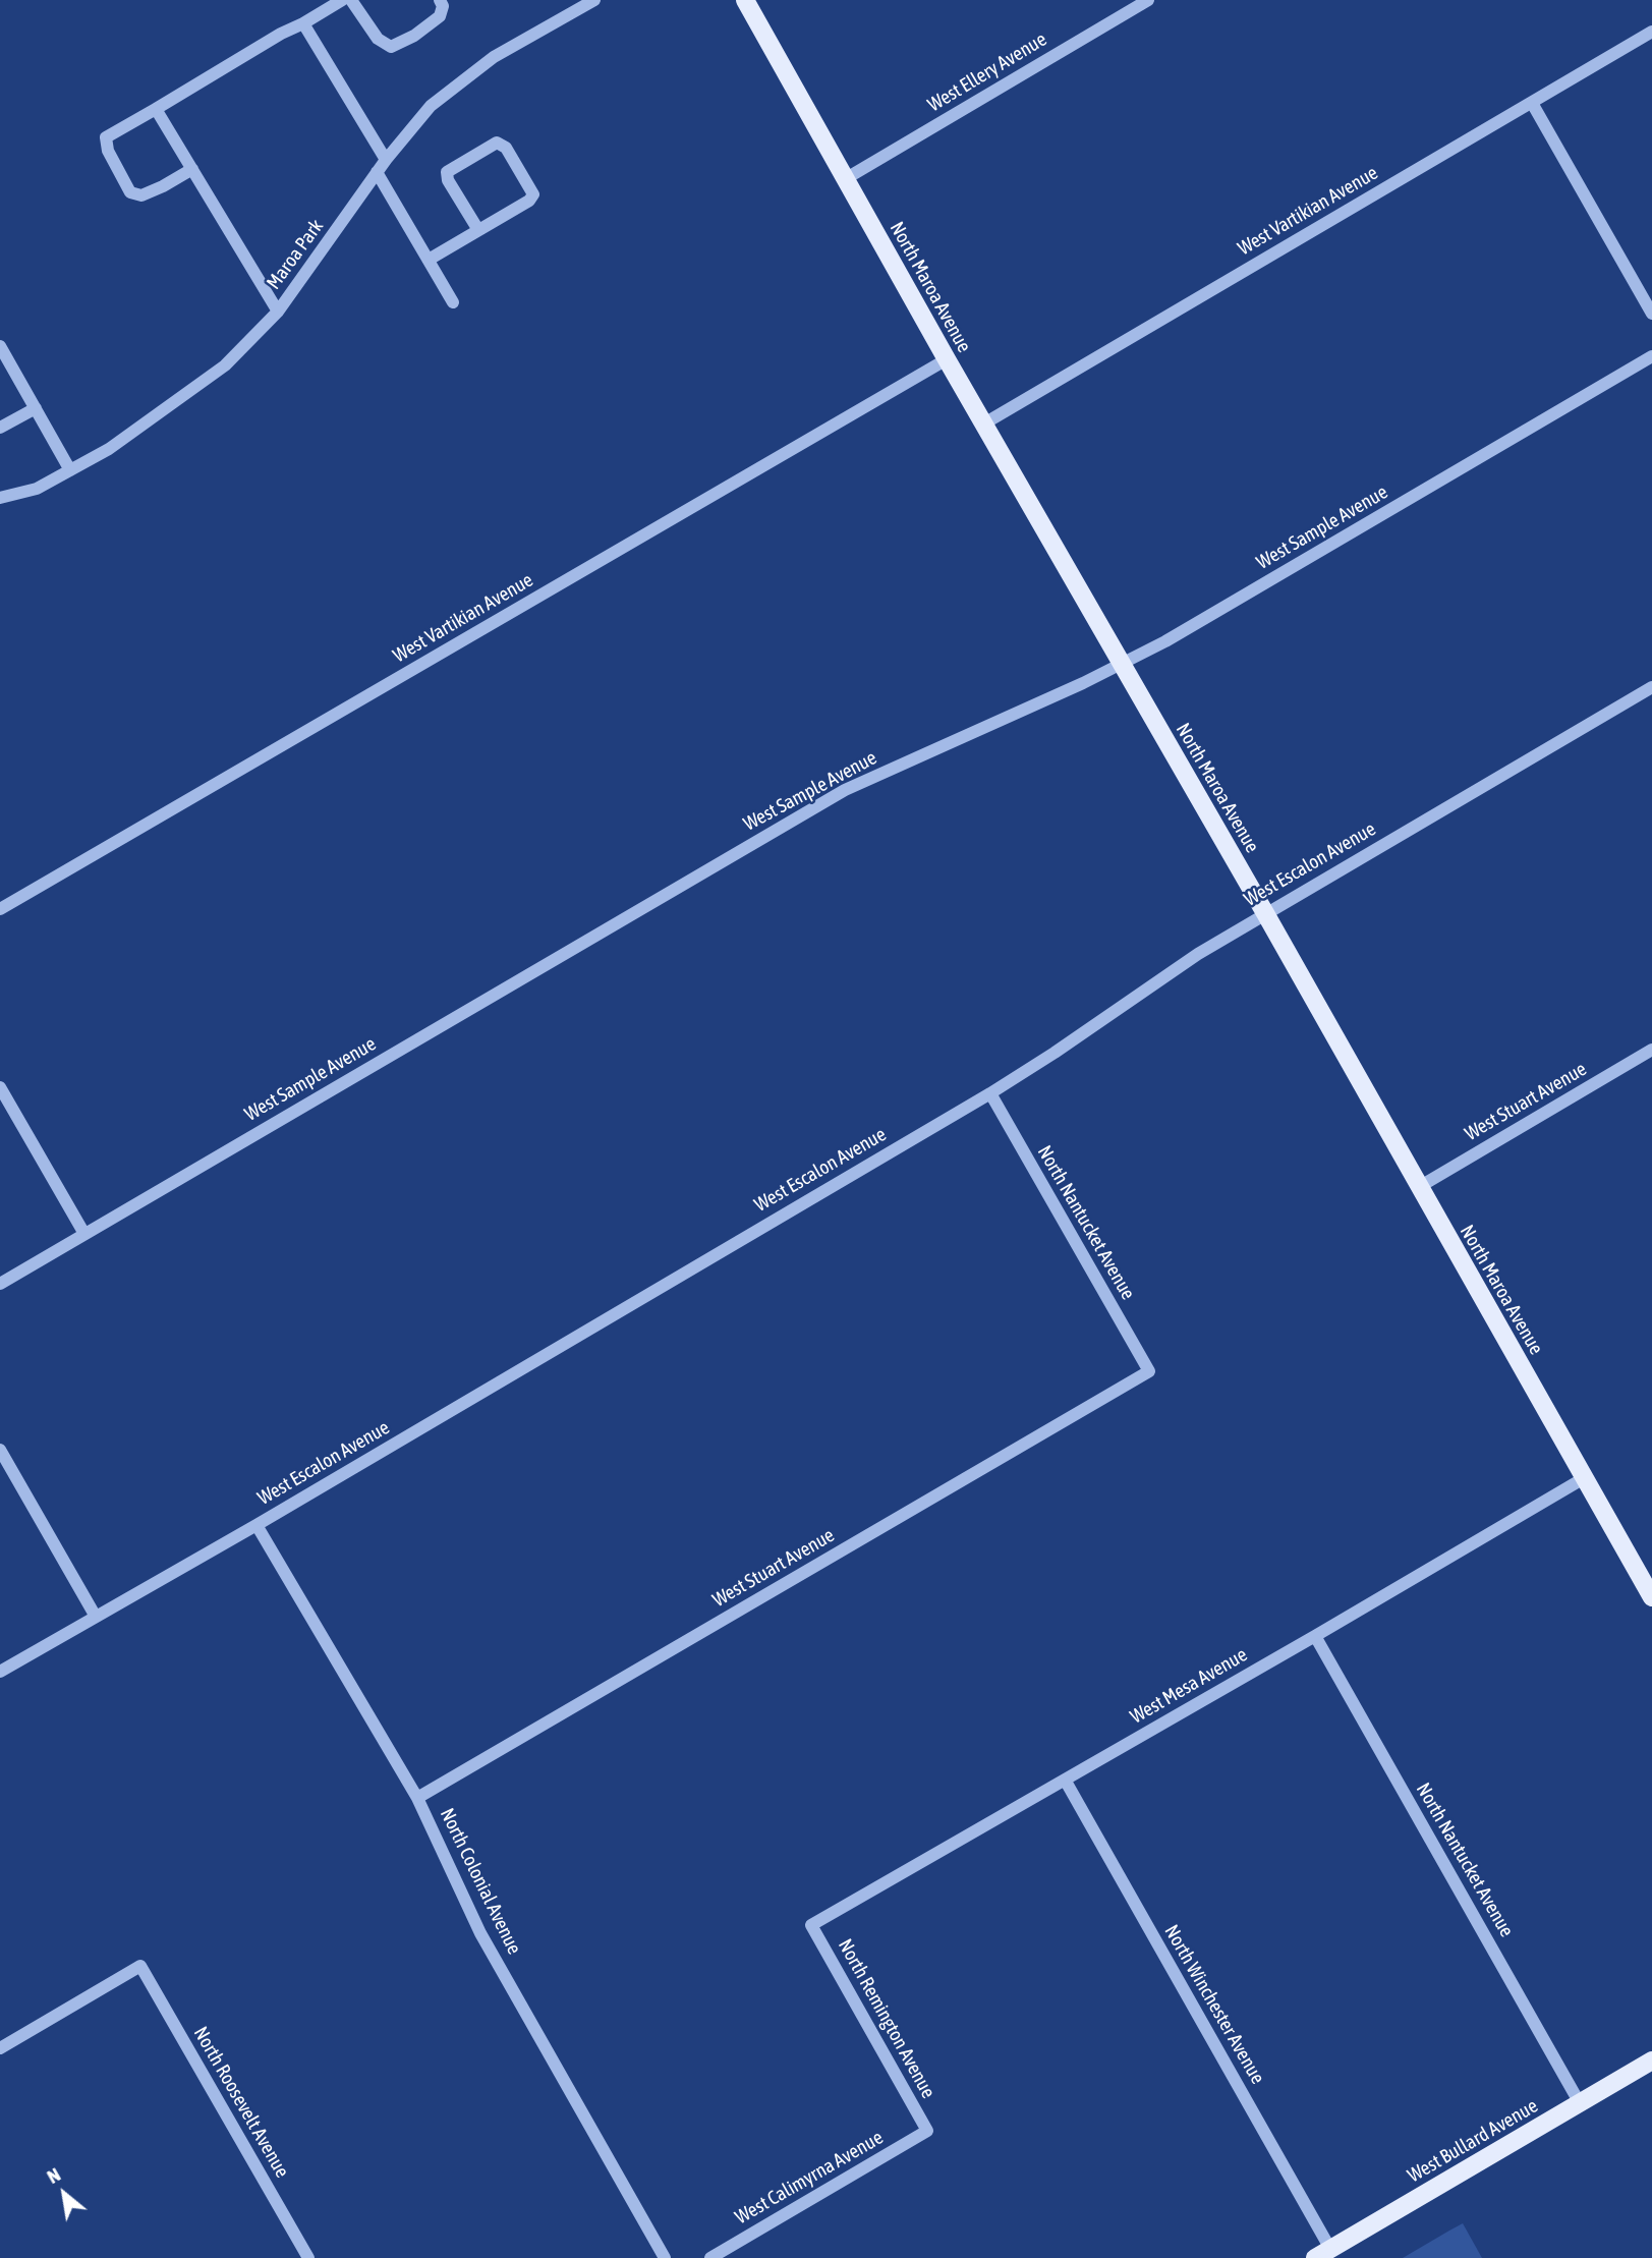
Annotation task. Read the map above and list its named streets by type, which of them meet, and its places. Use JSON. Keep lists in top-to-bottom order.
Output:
{
  "streets": {
    "main road": ["North Maroa Avenue", "West Bullard Avenue"],
    "street": [
      "West Ellery Avenue",
      "West Vartikian Avenue",
      "Maroa Park",
      "West Sample Avenue",
      "West Escalon Avenue",
      "West Stuart Avenue",
      "North Nantucket Avenue",
      "West Mesa Avenue",
      "North Colonial Avenue",
      "North Winchester Avenue",
      "North Remington Avenue",
      "North Roosevelt Avenue",
      "West Calimyrna Avenue"
    ]
  },
  "crossings": [
    ["West Ellery Avenue", "North Maroa Avenue"],
    ["West Vartikian Avenue", "North Maroa Avenue"],
    ["North Maroa Avenue", "West Sample Avenue"],
    ["North Maroa Avenue", "West Escalon Avenue"],
    ["North Maroa Avenue", "West Stuart Avenue"],
    ["North Maroa Avenue", "West Mesa Avenue"],
    ["West Escalon Avenue", "North Nantucket Avenue"],
    ["West Escalon Avenue", "North Colonial Avenue"],
    ["West Stuart Avenue", "North Nantucket Avenue"],
    ["West Stuart Avenue", "North Colonial Avenue"],
    ["North Nantucket Avenue", "West Mesa Avenue"],
    ["North Nantucket Avenue", "West Bullard Avenue"],
    ["West Mesa Avenue", "North Winchester Avenue"],
    ["West Mesa Avenue", "North Remington Avenue"],
    ["North Winchester Avenue", "West Bullard Avenue"],
    ["North Remington Avenue", "West Calimyrna Avenue"]
  ],
  "north": "top left"
}
